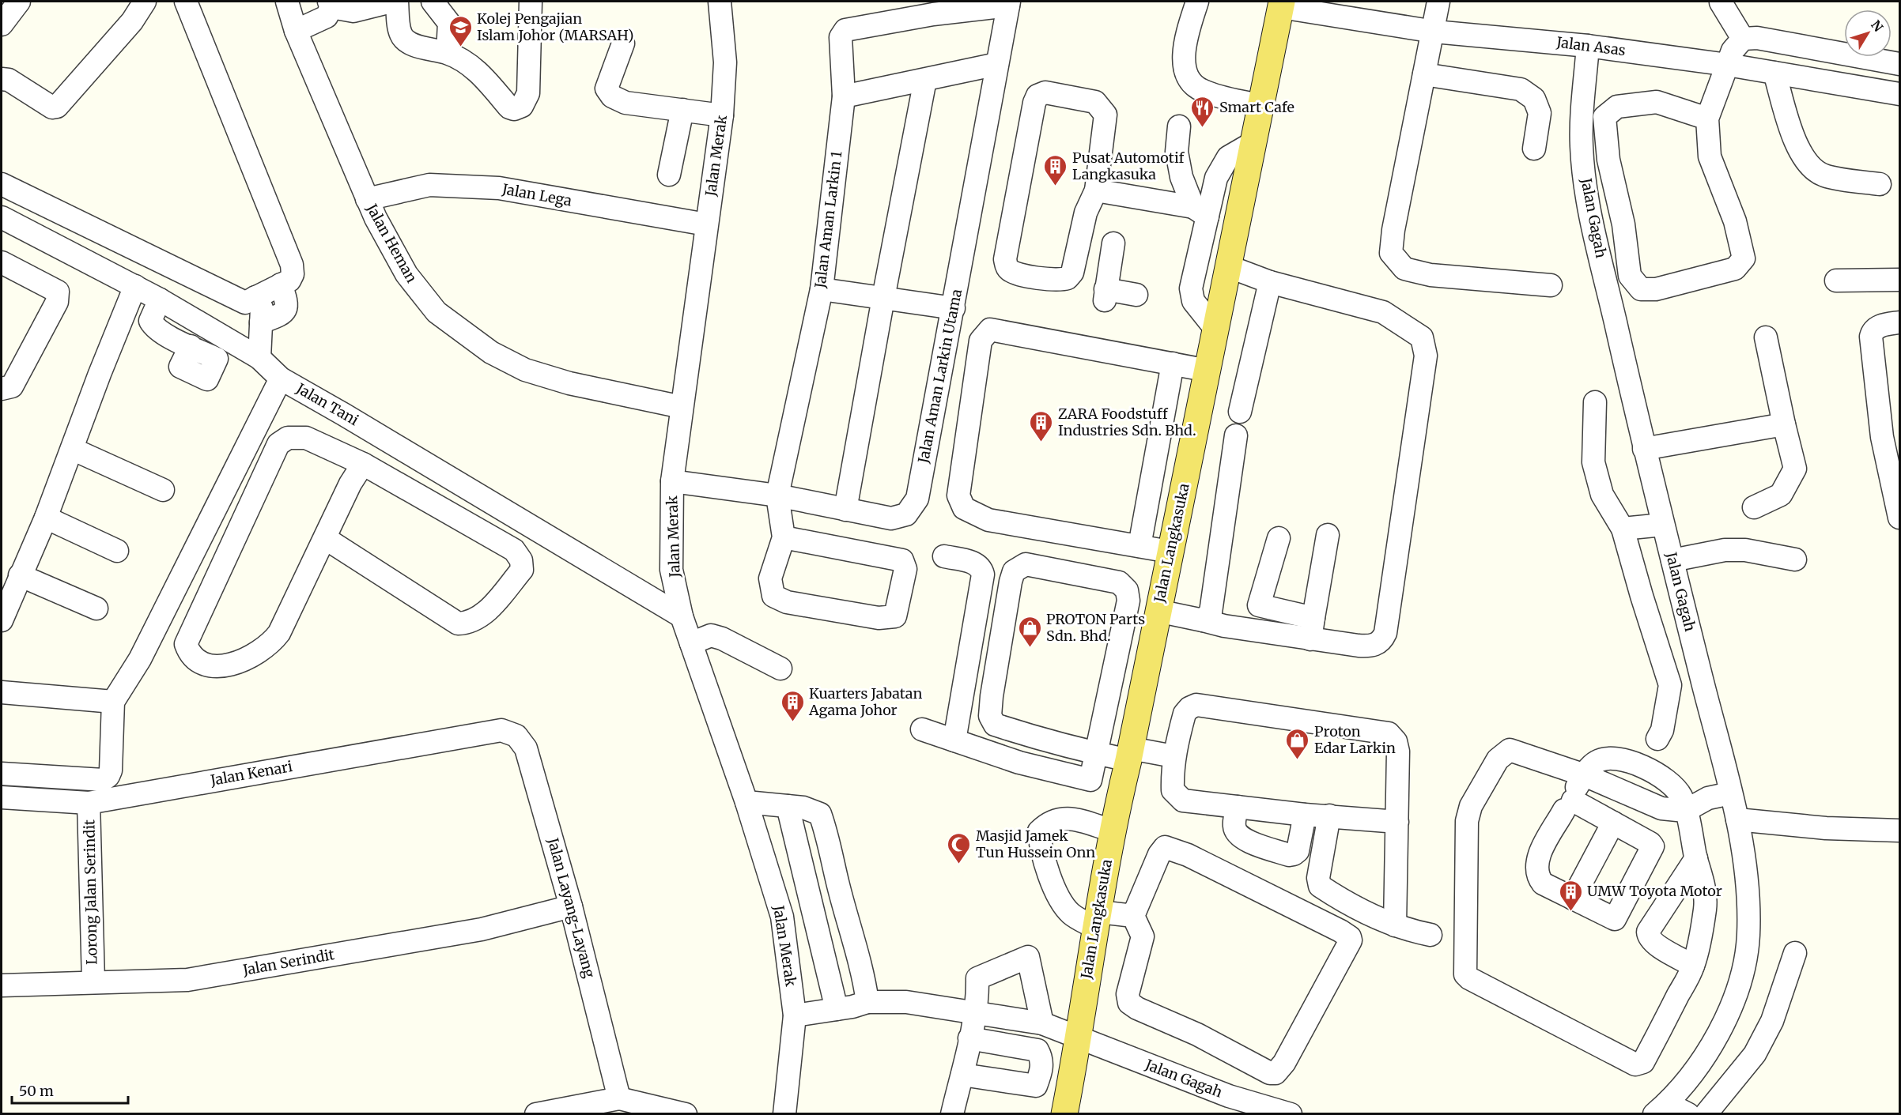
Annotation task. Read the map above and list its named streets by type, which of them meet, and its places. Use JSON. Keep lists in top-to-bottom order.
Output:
{
  "streets": {
    "main road": ["Jalan Langkasuka"],
    "street": [
      "Jalan Asas",
      "Jalan Merak",
      "Jalan Lega",
      "Jalan Gagah",
      "Jalan Aman Larkin 1",
      "Jalan Heman",
      "Jalan Aman Larkin Utama",
      "Jalan Tani",
      "Jalan Kenari",
      "Lorong Jalan Serindit",
      "Jalan Layang-Layang",
      "Jalan Serindit"
    ]
  },
  "crossings": [
    ["Jalan Asas", "Jalan Gagah"],
    ["Jalan Asas", "Jalan Langkasuka"],
    ["Jalan Merak", "Jalan Lega"],
    ["Jalan Merak", "Jalan Gagah"],
    ["Jalan Merak", "Jalan Heman"],
    ["Jalan Merak", "Jalan Aman Larkin Utama"],
    ["Jalan Merak", "Jalan Tani"],
    ["Jalan Lega", "Jalan Heman"],
    ["Jalan Gagah", "Jalan Langkasuka"],
    ["Jalan Aman Larkin 1", "Jalan Aman Larkin Utama"],
    ["Jalan Kenari", "Lorong Jalan Serindit"],
    ["Jalan Kenari", "Jalan Layang-Layang"],
    ["Lorong Jalan Serindit", "Jalan Serindit"],
    ["Jalan Layang-Layang", "Jalan Serindit"]
  ],
  "places": {
    "school or university": ["Kolej Pengajian Islam Johor (MARSAH)"],
    "restaurant": ["Smart Cafe"],
    "building": [
      "Pusat Automotif Langkasuka",
      "ZARA Foodstuff Industries Sdn. Bhd.",
      "Kuarters Jabatan Agama Johor",
      "UMW Toyota Motor"
    ],
    "shop": ["PROTON Parts Sdn. Bhd.", "Proton Edar Larkin"],
    "mosque": ["Masjid Jamek Tun Hussein Onn"]
  },
  "scale_bar": "50 m",
  "north": "top right"
}
